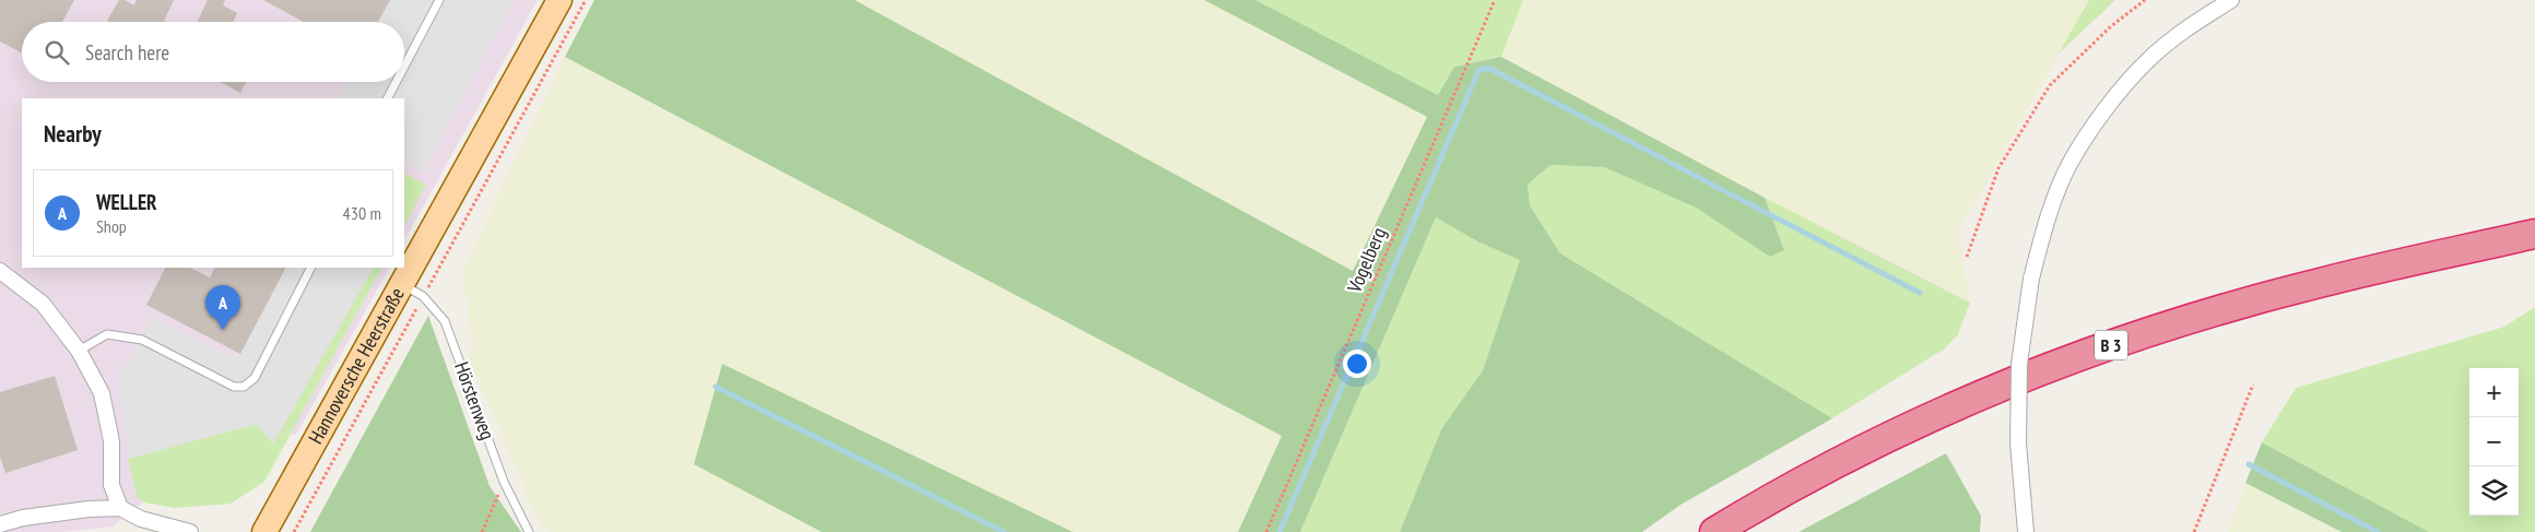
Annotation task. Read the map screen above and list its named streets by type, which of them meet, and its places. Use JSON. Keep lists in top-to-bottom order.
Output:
{
  "streets": {
    "highway": ["B 3"],
    "main road": ["Hannoversche Heerstraße"],
    "lane": ["Hörstenweg"],
    "path": ["Vogelberg"]
  },
  "crossings": [
    ["Hannoversche Heerstraße", "Hörstenweg"]
  ],
  "page": {
    "search": "Search here",
    "heading": "Nearby",
    "list": [
      {
        "mark": "A",
        "name": "WELLER",
        "note": "Shop",
        "value": "430 m"
      }
    ],
    "pins": "A",
    "map_buttons": ["+", "−"]
  }
}
